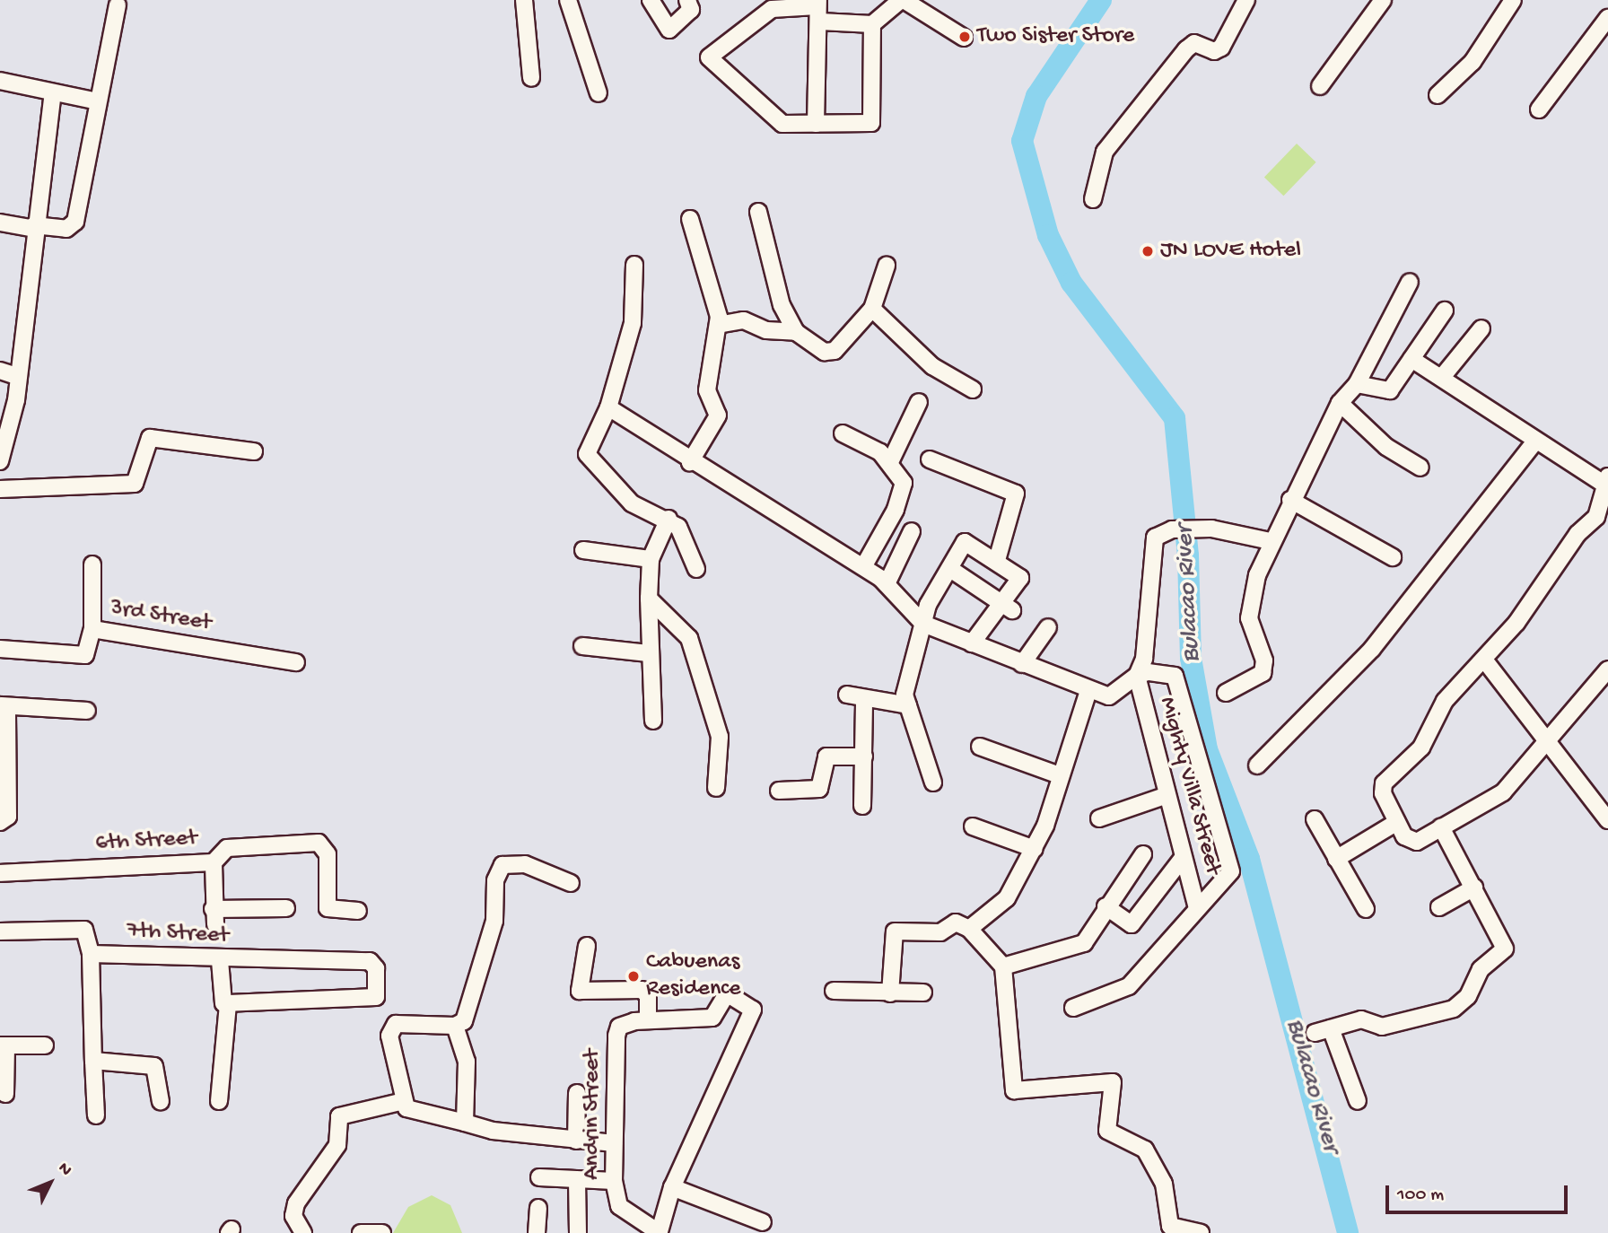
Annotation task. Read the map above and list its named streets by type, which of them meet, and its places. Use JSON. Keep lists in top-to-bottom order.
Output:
{
  "streets": {
    "street": [
      "3rd Street",
      "Mighty Villa Street",
      "6th Street",
      "7th Street",
      "Andrin Street"
    ]
  },
  "water": ["Bulacao River"],
  "places": ["Two Sister Store", "JN LOVE Hotel", "Cabuenas Residence"],
  "scale_bar": "100 m",
  "north": "top right"
}
